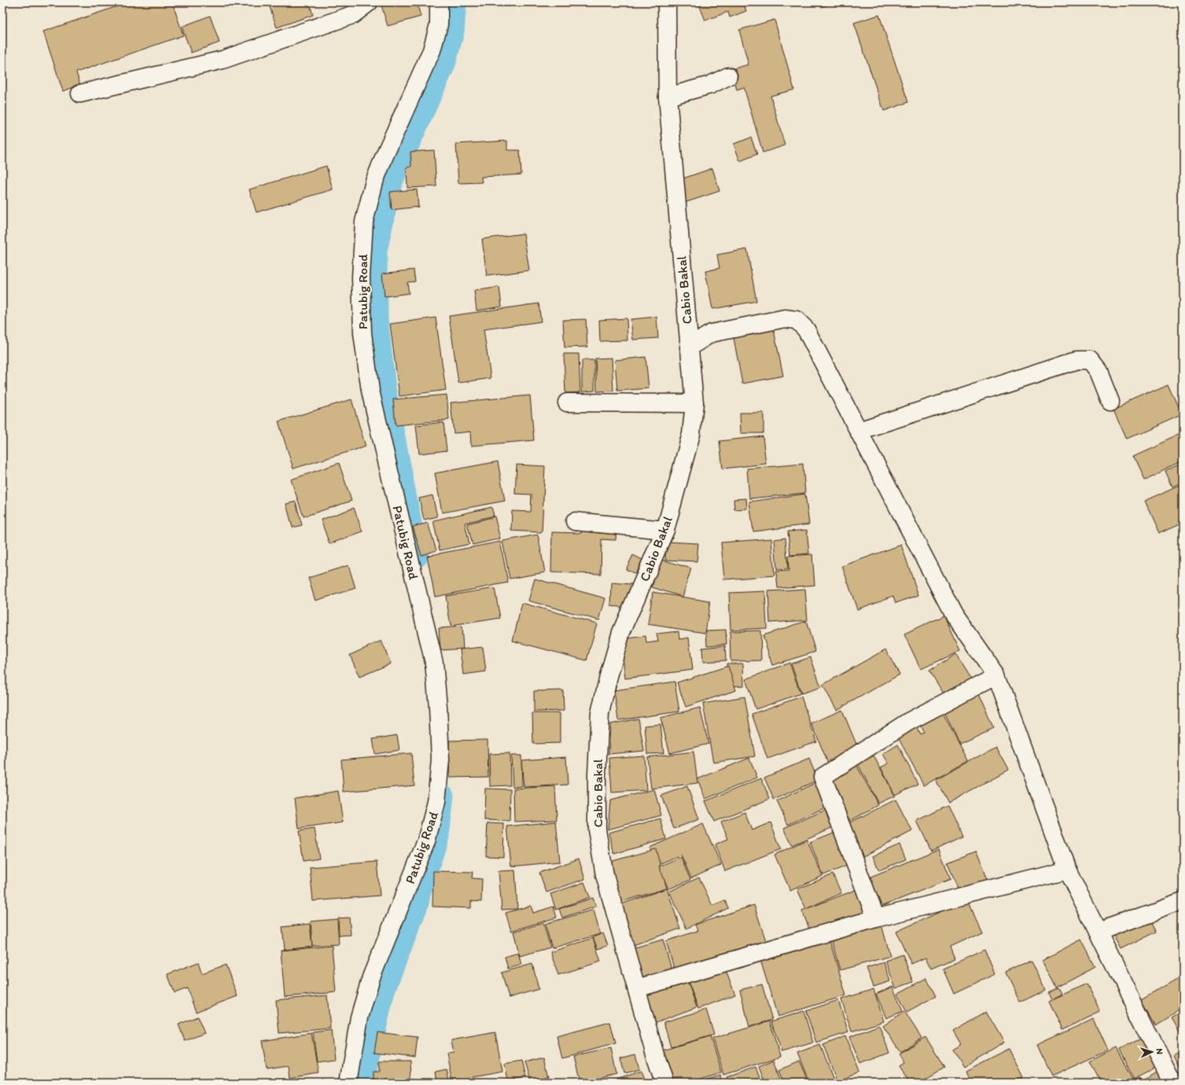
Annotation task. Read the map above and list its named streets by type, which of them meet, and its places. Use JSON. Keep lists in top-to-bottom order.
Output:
{
  "streets": {
    "street": ["Cabio Bakal", "Patubig Road"]
  },
  "north": "right"
}
